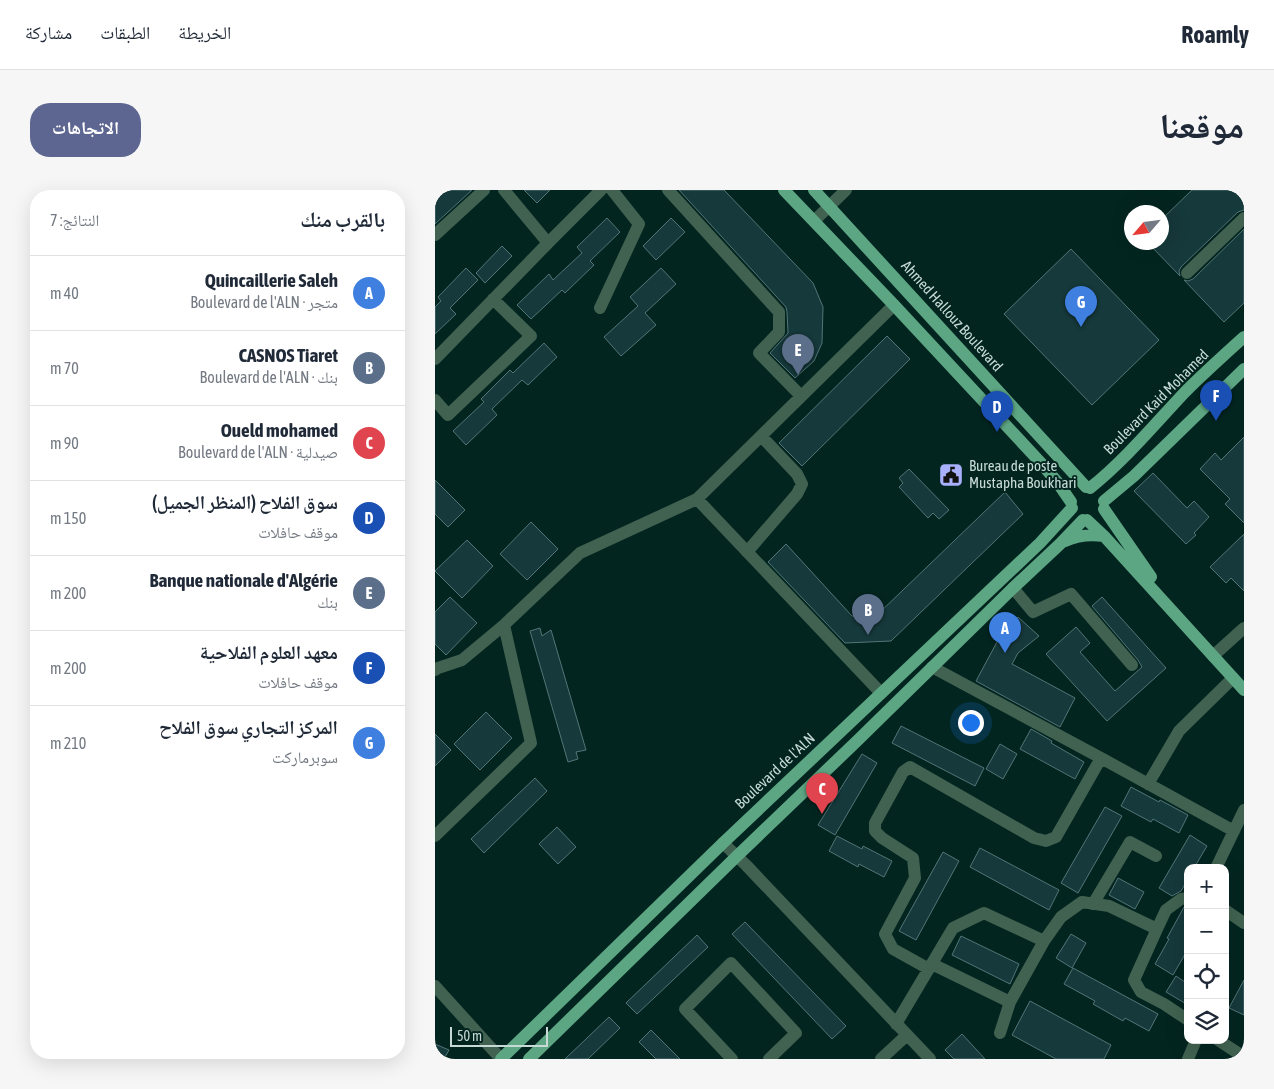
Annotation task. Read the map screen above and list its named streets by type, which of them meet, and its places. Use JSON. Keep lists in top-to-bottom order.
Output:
{
  "streets": {
    "main road": ["Ahmed Hallouz Boulevard", "Boulevard Kaid Mohamed", "Boulevard de l'ALN"]
  },
  "crossings": [
    ["Ahmed Hallouz Boulevard", "Boulevard Kaid Mohamed"],
    ["Ahmed Hallouz Boulevard", "Boulevard de l'ALN"],
    ["Boulevard Kaid Mohamed", "Boulevard de l'ALN"]
  ],
  "places": {
    "public building": ["Bureau de poste Mustapha Boukhari"]
  },
  "scale_bar": "50 m",
  "north": "bottom left",
  "page": {
    "header": "Roamly",
    "nav": ["الخريطة", "الطبقات", "مشاركة"],
    "title": "موقعنا",
    "buttons": "الاتجاهات",
    "heading": ["بالقرب منك", "النتائج: 7"],
    "list": [
      {
        "mark": "A",
        "name": "Quincaillerie Saleh",
        "note": "متجر · Boulevard de l'ALN",
        "value": "40 m"
      },
      {
        "mark": "B",
        "name": "CASNOS Tiaret",
        "note": "بنك · Boulevard de l'ALN",
        "value": "70 m"
      },
      {
        "mark": "C",
        "name": "Oueld mohamed",
        "note": "صيدلية · Boulevard de l'ALN",
        "value": "90 m"
      },
      {
        "mark": "D",
        "name": "سوق الفلاح (المنظر الجميل)",
        "note": "موقف حافلات",
        "value": "150 m"
      },
      {
        "mark": "E",
        "name": "Banque nationale d'Algérie",
        "note": "بنك",
        "value": "200 m"
      },
      {
        "mark": "F",
        "name": "معهد العلوم الفلاحية",
        "note": "موقف حافلات",
        "value": "200 m"
      },
      {
        "mark": "G",
        "name": "المركز التجاري سوق الفلاح",
        "note": "سوبرماركت",
        "value": "210 m"
      }
    ],
    "pins": [
      "G",
      "E",
      "F",
      "D",
      "B",
      "A",
      "C"
    ],
    "map_buttons": ["+", "−"],
    "scale": "50 m"
  }
}
